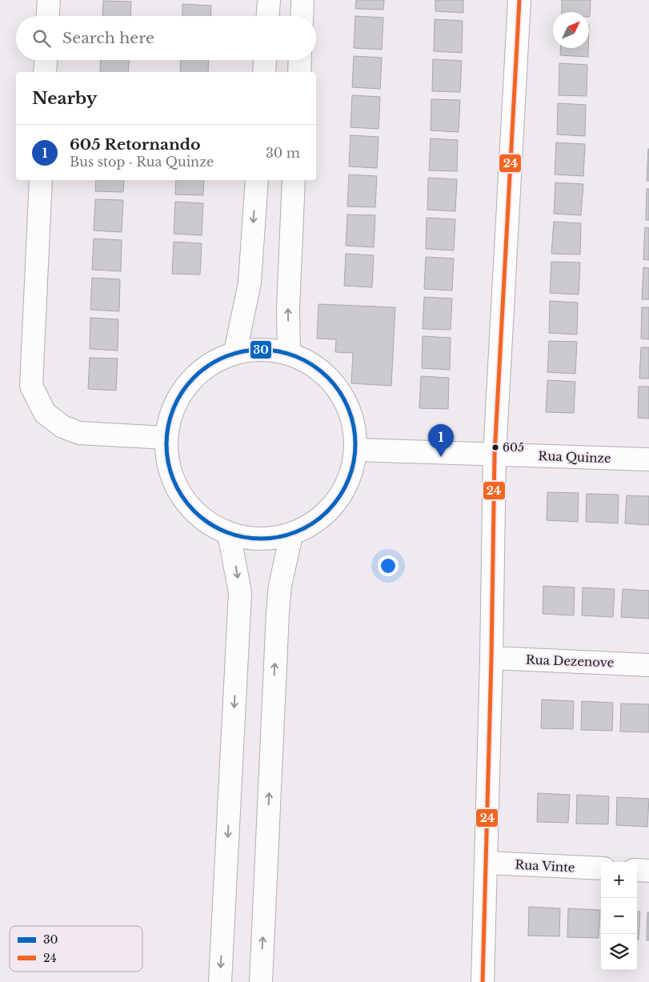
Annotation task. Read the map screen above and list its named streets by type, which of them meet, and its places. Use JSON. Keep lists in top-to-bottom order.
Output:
{
  "streets": {
    "street": ["Rua Quinze", "Rua Dezenove", "Rua Vinte"]
  },
  "places": ["605"],
  "lines": ["transit line 24", "transit line 30"],
  "legend": ["30", "24"],
  "north": "top right",
  "page": {
    "search": "Search here",
    "heading": "Nearby",
    "list": [
      {
        "mark": "1",
        "name": "605 Retornando",
        "note": "Bus stop · Rua Quinze",
        "value": "30 m"
      }
    ],
    "pins": "1",
    "map_buttons": ["+", "−"]
  }
}
